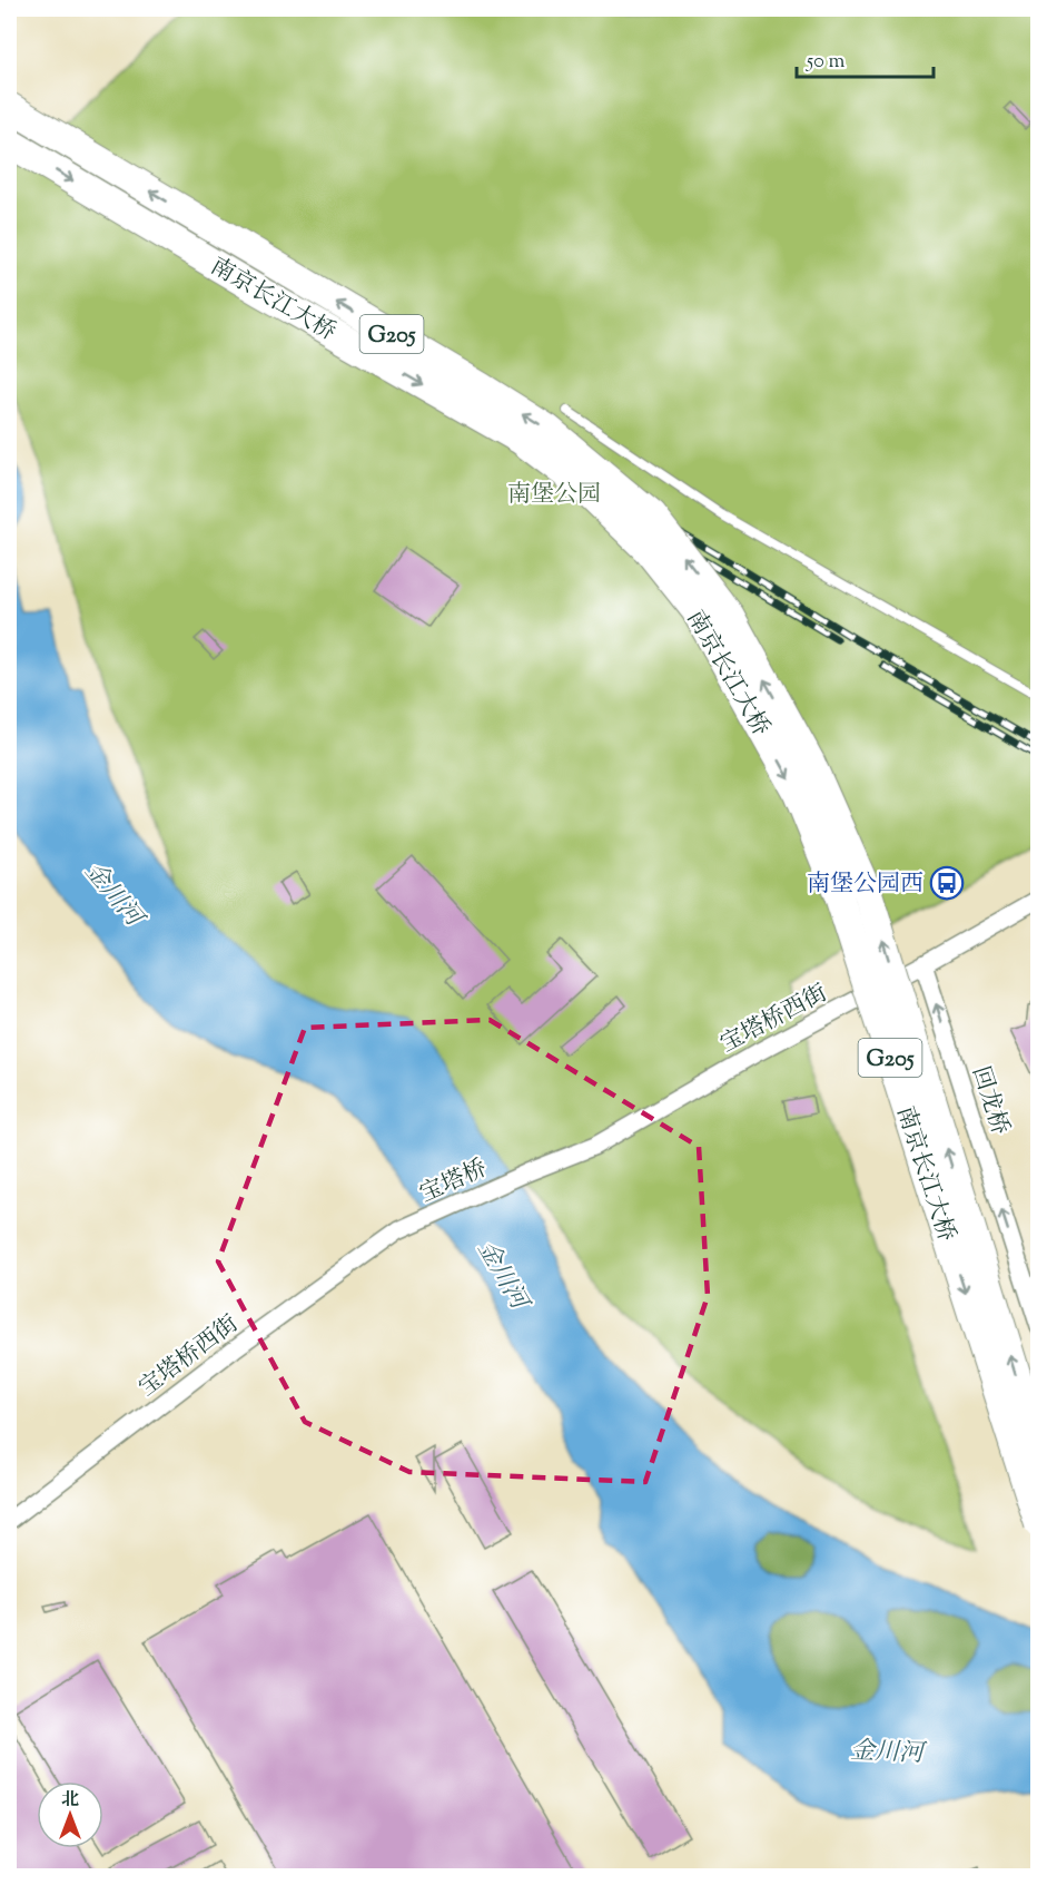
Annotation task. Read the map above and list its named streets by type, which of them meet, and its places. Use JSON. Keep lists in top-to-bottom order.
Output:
{
  "streets": {
    "highway": ["南京长江大桥", "G205"],
    "street": ["宝塔桥西街", "回龙桥", "宝塔桥"]
  },
  "crossings": [
    ["宝塔桥西街", "回龙桥"],
    ["宝塔桥西街", "宝塔桥"]
  ],
  "one_way": ["回龙桥"],
  "water": ["金川河"],
  "parks": ["南堡公园"],
  "places": {
    "bus stop": ["南堡公园西"]
  },
  "scale_bar": "50 m",
  "north": "top"
}
